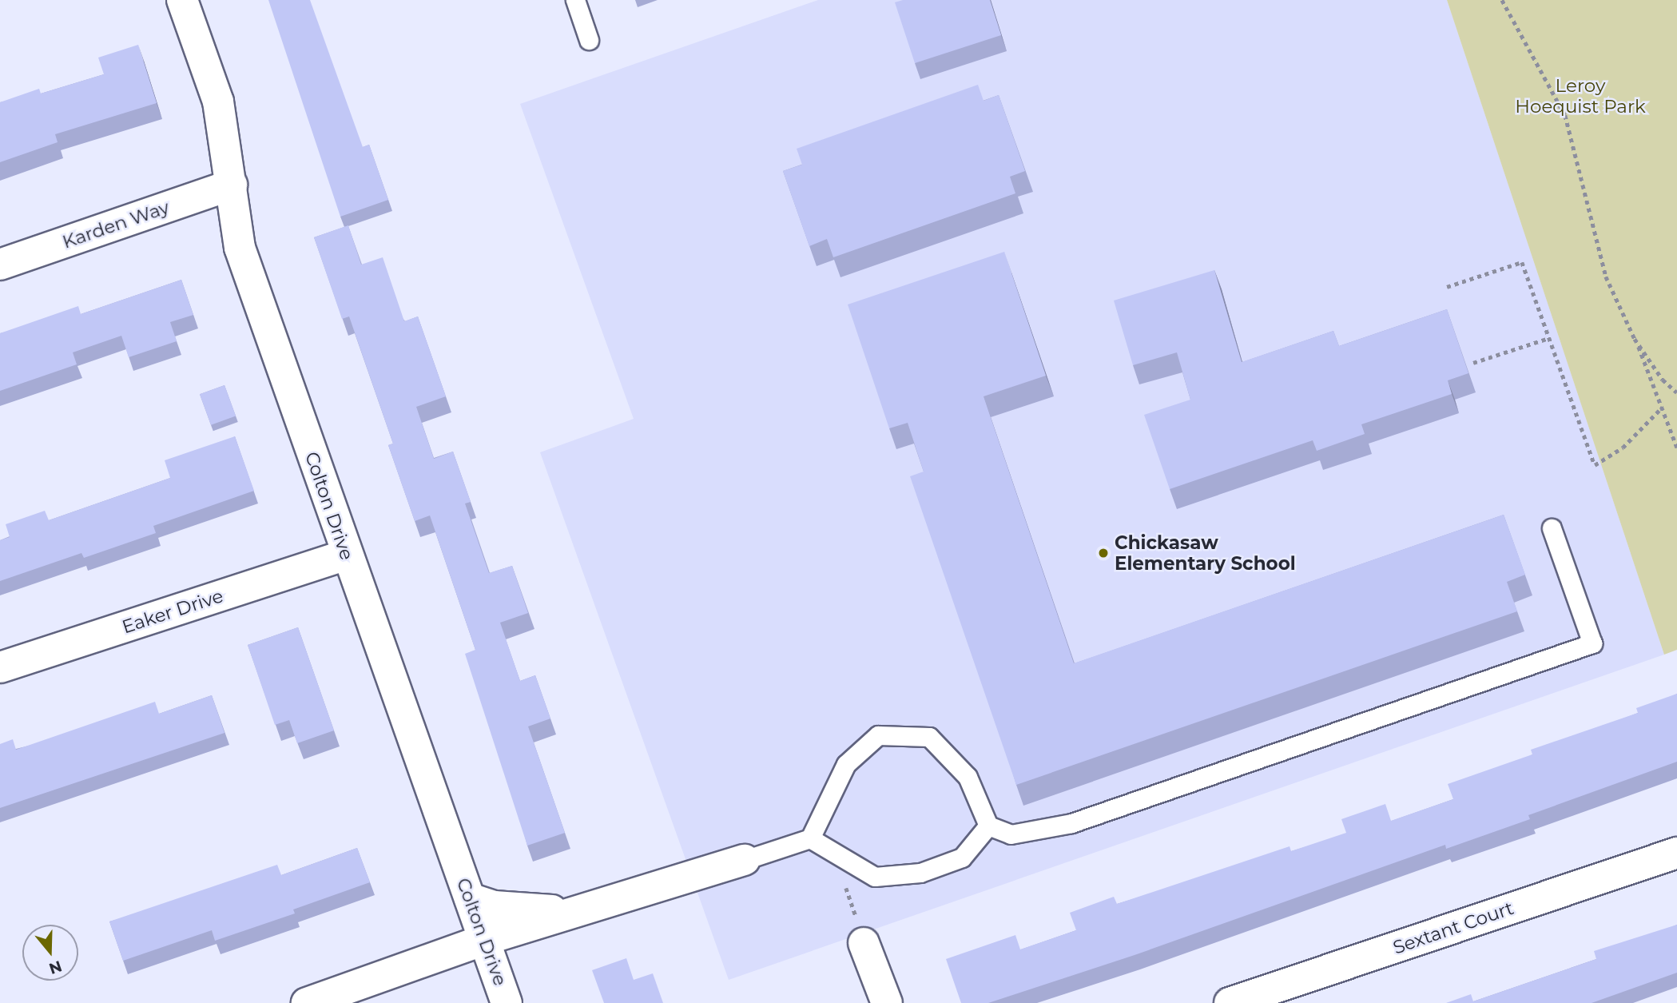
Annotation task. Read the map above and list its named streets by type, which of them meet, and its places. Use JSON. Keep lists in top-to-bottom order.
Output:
{
  "streets": {
    "street": [
      "Karden Way",
      "Colton Drive",
      "Eaker Drive",
      "Sextant Court"
    ]
  },
  "crossings": [
    ["Karden Way", "Colton Drive"],
    ["Colton Drive", "Eaker Drive"]
  ],
  "parks": ["Leroy Hoequist Park"],
  "places": ["Chickasaw Elementary School"],
  "north": "bottom"
}
